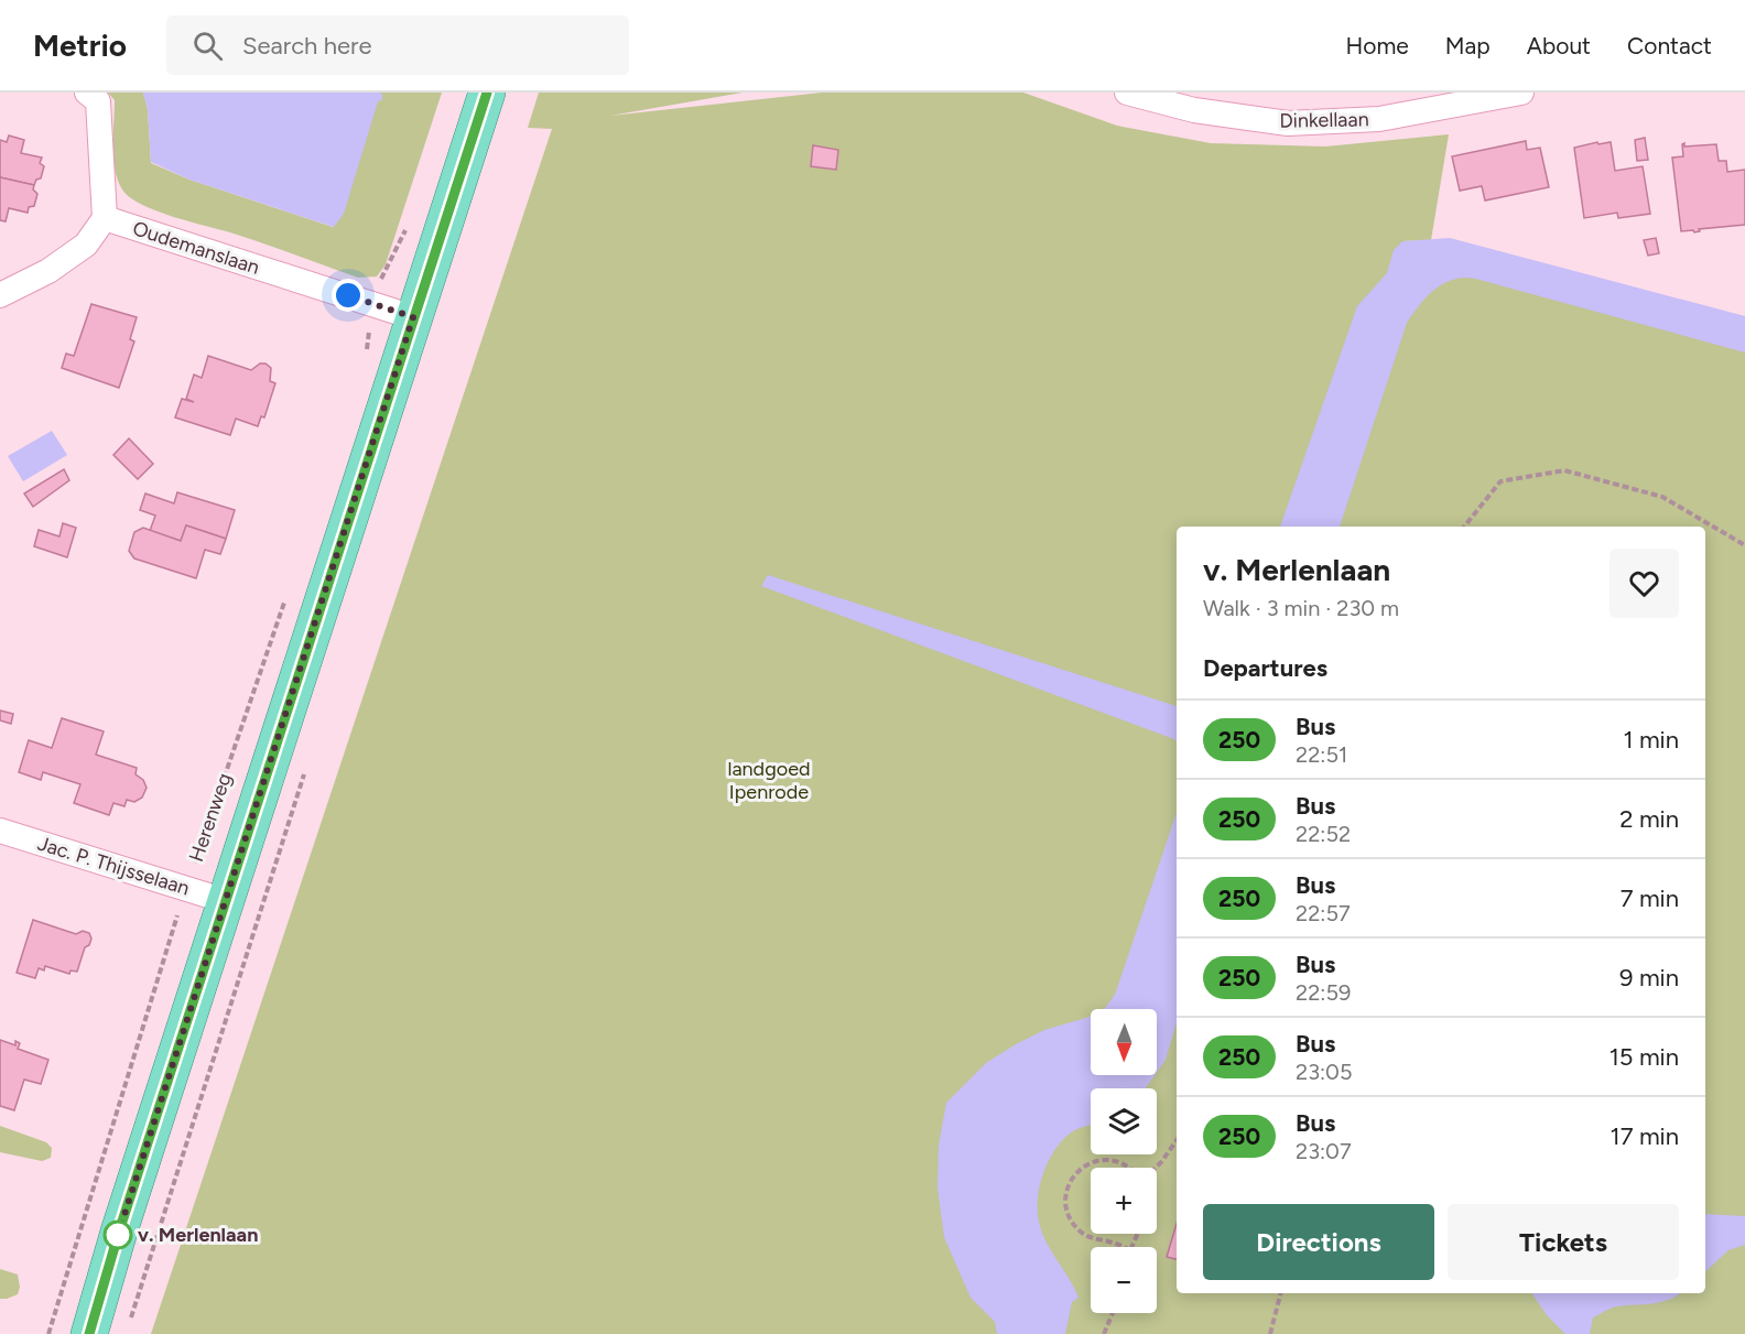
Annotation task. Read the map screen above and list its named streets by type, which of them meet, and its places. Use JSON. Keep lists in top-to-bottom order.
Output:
{
  "streets": {
    "main road": ["Herenweg"],
    "street": ["Dinkellaan", "Oudemanslaan", "Jac. P. Thijsselaan"]
  },
  "crossings": [
    ["Oudemanslaan", "Herenweg"],
    ["Herenweg", "Jac. P. Thijsselaan"]
  ],
  "parks": ["landgoed Ipenrode"],
  "places": ["v. Merlenlaan"],
  "lines": ["bus line 250"],
  "north": "bottom",
  "page": {
    "header": "Metrio",
    "search": "Search here",
    "nav": [
      "Home",
      "Map",
      "About",
      "Contact"
    ],
    "heading": [
      ["v. Merlenlaan", "Walk · 3 min · 230 m"],
      "Departures"
    ],
    "list": [
      {
        "mark": "250",
        "name": "Bus",
        "note": "22:51",
        "value": "1 min"
      },
      {
        "mark": "250",
        "name": "Bus",
        "note": "22:52",
        "value": "2 min"
      },
      {
        "mark": "250",
        "name": "Bus",
        "note": "22:57",
        "value": "7 min"
      },
      {
        "mark": "250",
        "name": "Bus",
        "note": "22:59",
        "value": "9 min"
      },
      {
        "mark": "250",
        "name": "Bus",
        "note": "23:05",
        "value": "15 min"
      },
      {
        "mark": "250",
        "name": "Bus",
        "note": "23:07",
        "value": "17 min"
      }
    ],
    "map_buttons": ["+", "−"],
    "buttons": ["Directions", "Tickets"]
  }
}
